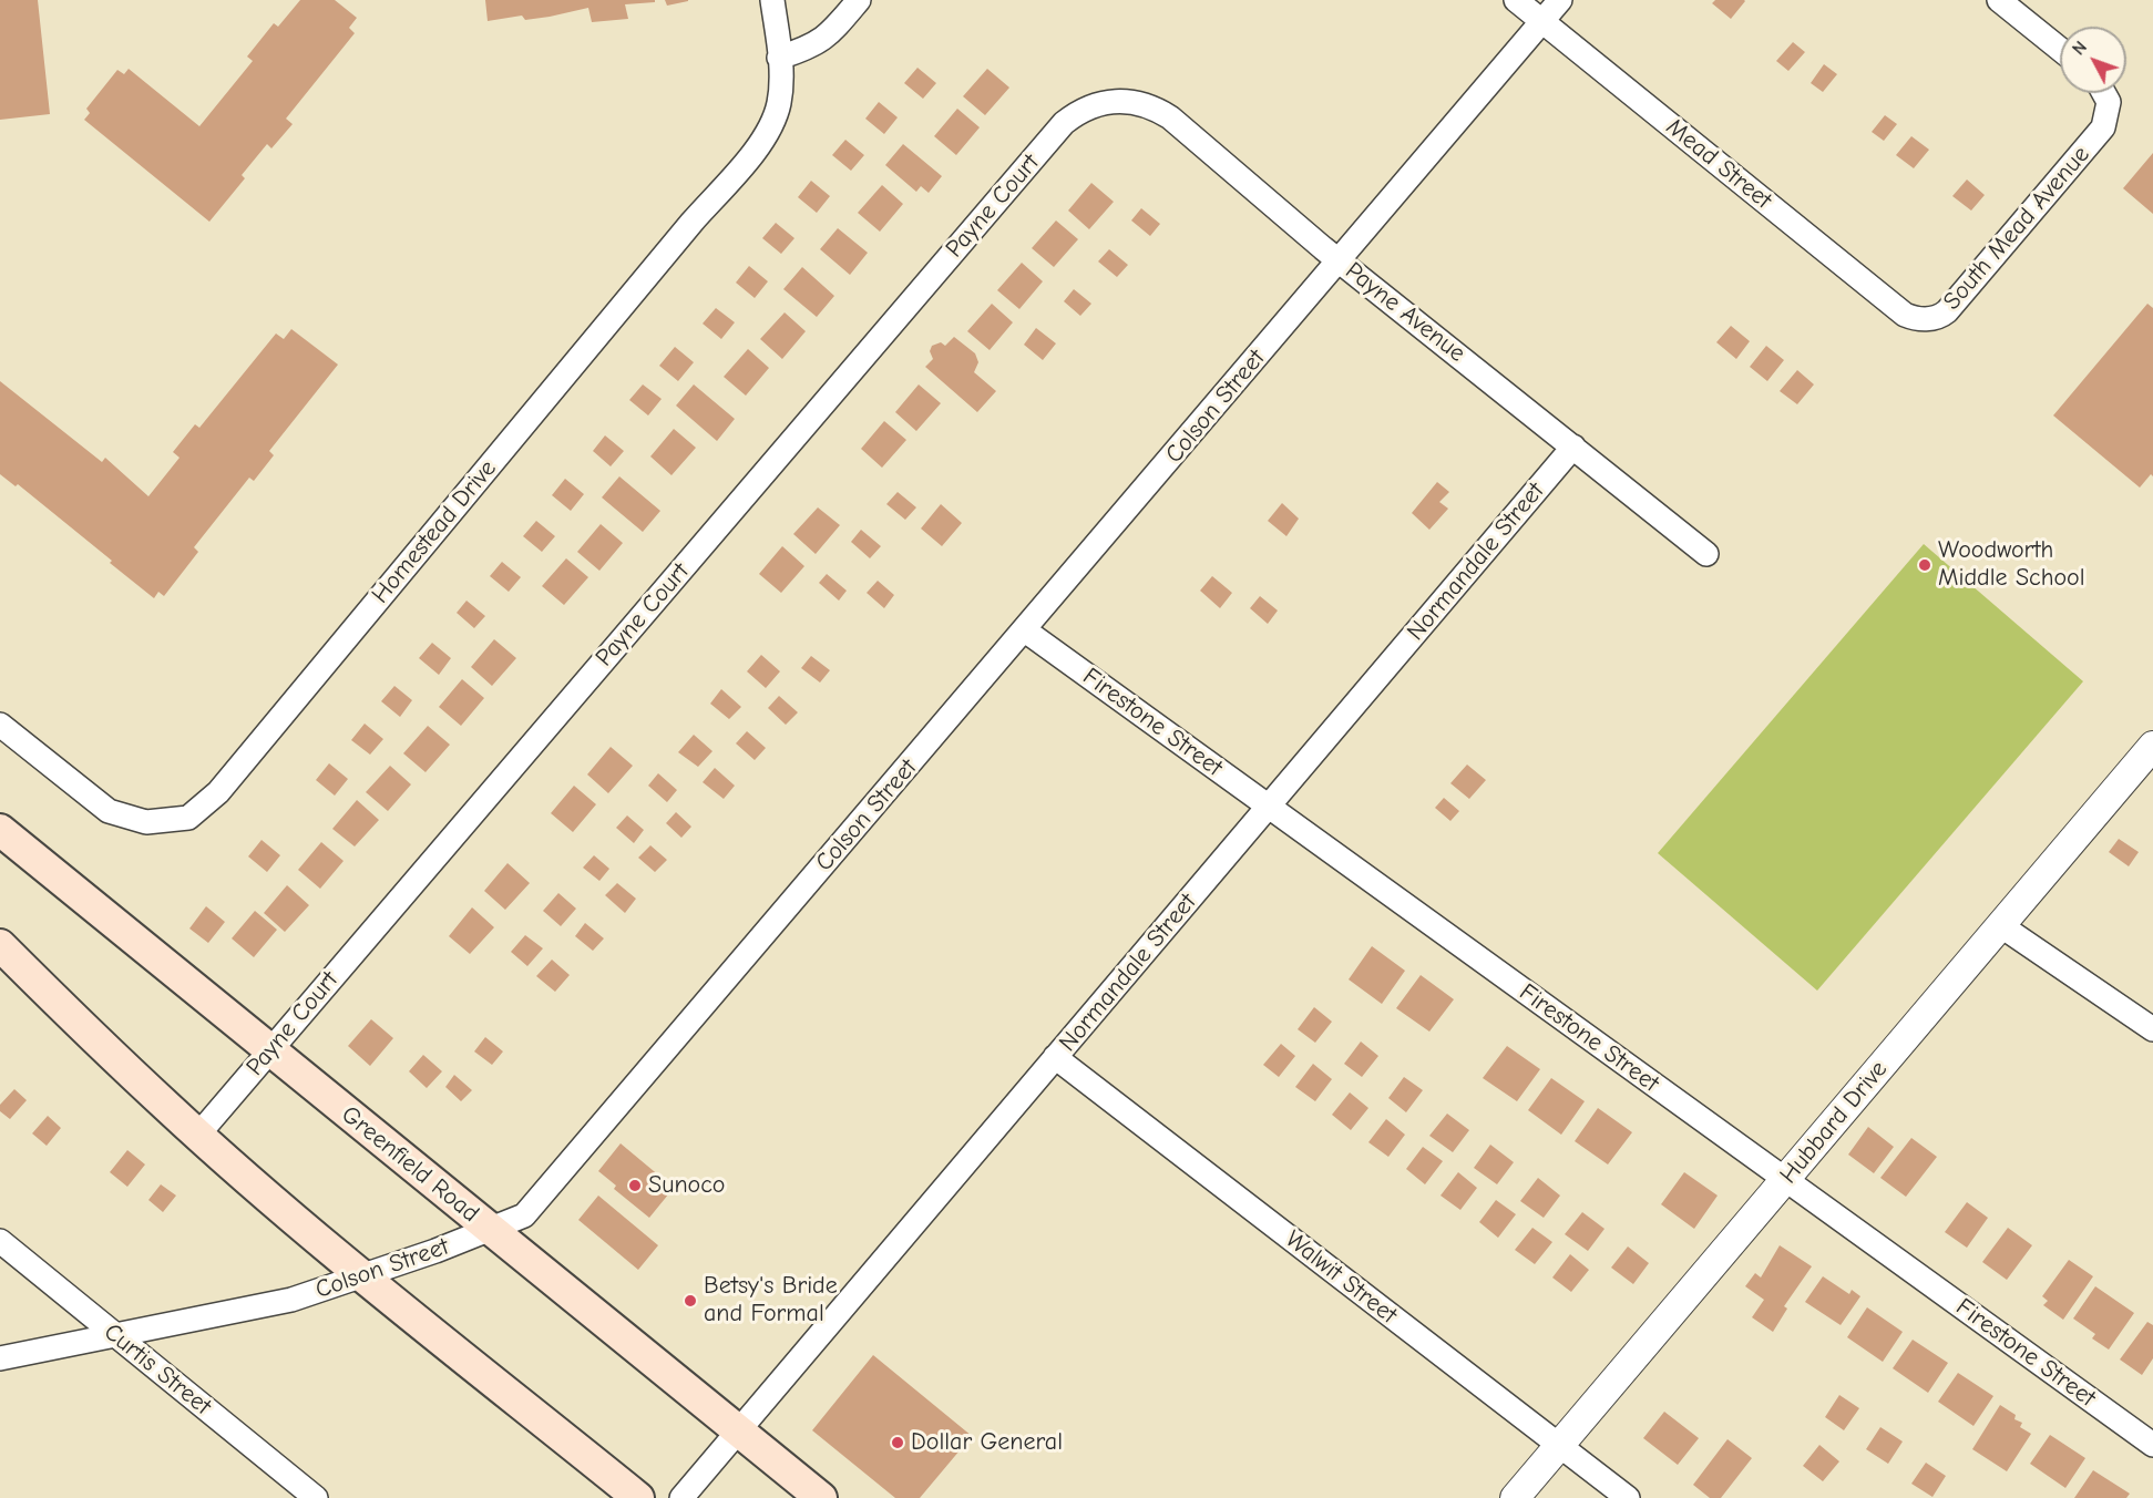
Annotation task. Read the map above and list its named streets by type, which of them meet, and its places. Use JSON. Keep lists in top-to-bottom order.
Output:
{
  "streets": {
    "main road": ["Greenfield Road"],
    "street": [
      "Mead Street",
      "Payne Court",
      "South Mead Avenue",
      "Payne Avenue",
      "Colson Street",
      "Homestead Drive",
      "Normandale Street",
      "Firestone Street",
      "Hubbard Drive",
      "Walwit Street",
      "Curtis Street"
    ]
  },
  "crossings": [
    ["Mead Street", "South Mead Avenue"],
    ["Mead Street", "Colson Street"],
    ["Payne Court", "Payne Avenue"],
    ["Payne Court", "Greenfield Road"],
    ["Payne Avenue", "Colson Street"],
    ["Payne Avenue", "Normandale Street"],
    ["Colson Street", "Firestone Street"],
    ["Colson Street", "Greenfield Road"],
    ["Colson Street", "Curtis Street"],
    ["Normandale Street", "Firestone Street"],
    ["Normandale Street", "Greenfield Road"],
    ["Normandale Street", "Walwit Street"],
    ["Firestone Street", "Hubbard Drive"],
    ["Hubbard Drive", "Walwit Street"]
  ],
  "places": [
    "Woodworth Middle School",
    "Sunoco",
    "Betsy's Bride and Formal",
    "Dollar General"
  ],
  "north": "top left"
}
